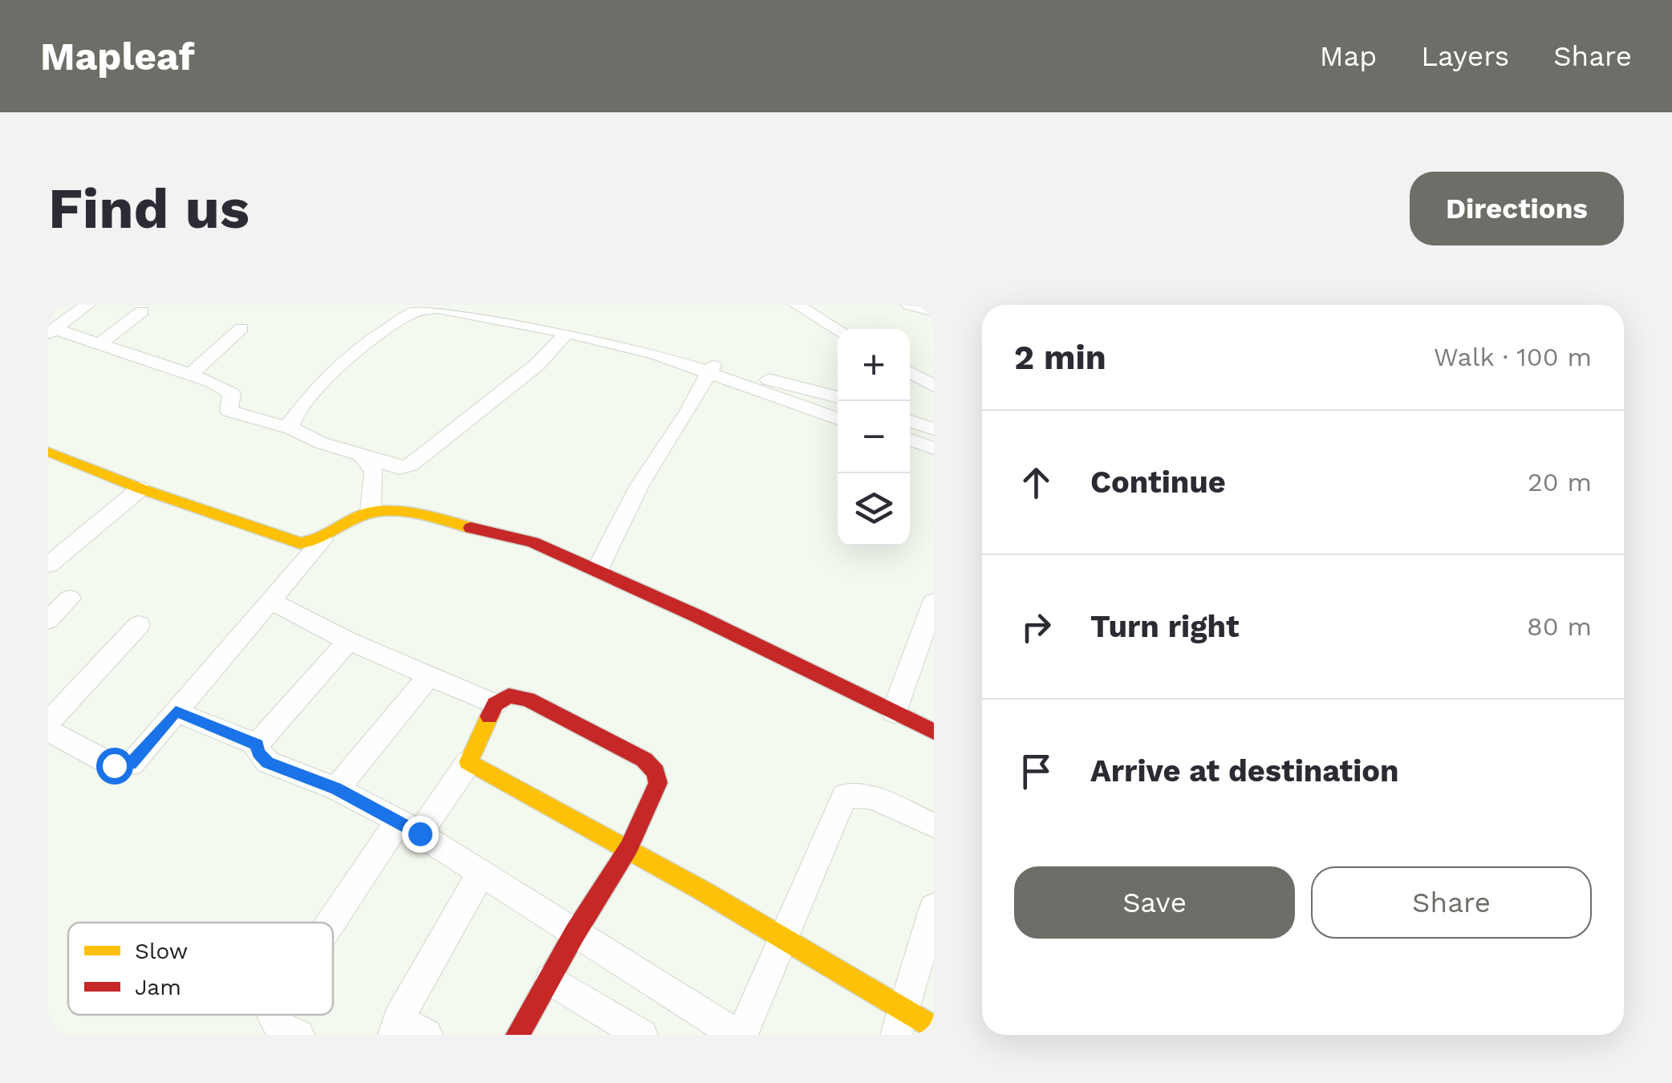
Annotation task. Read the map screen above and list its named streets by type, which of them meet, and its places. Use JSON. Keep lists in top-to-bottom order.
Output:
{
  "legend": ["Slow", "Jam"],
  "page": {
    "header": "Mapleaf",
    "nav": ["Map", "Layers", "Share"],
    "buttons": [
      "Directions",
      ["Save", "Share"]
    ],
    "title": "Find us",
    "heading": ["2 min", "Walk · 100 m"],
    "map_buttons": ["+", "−"],
    "list": [
      ["Continue", "20 m"],
      ["Turn right", "80 m"],
      "Arrive at destination"
    ]
  }
}
